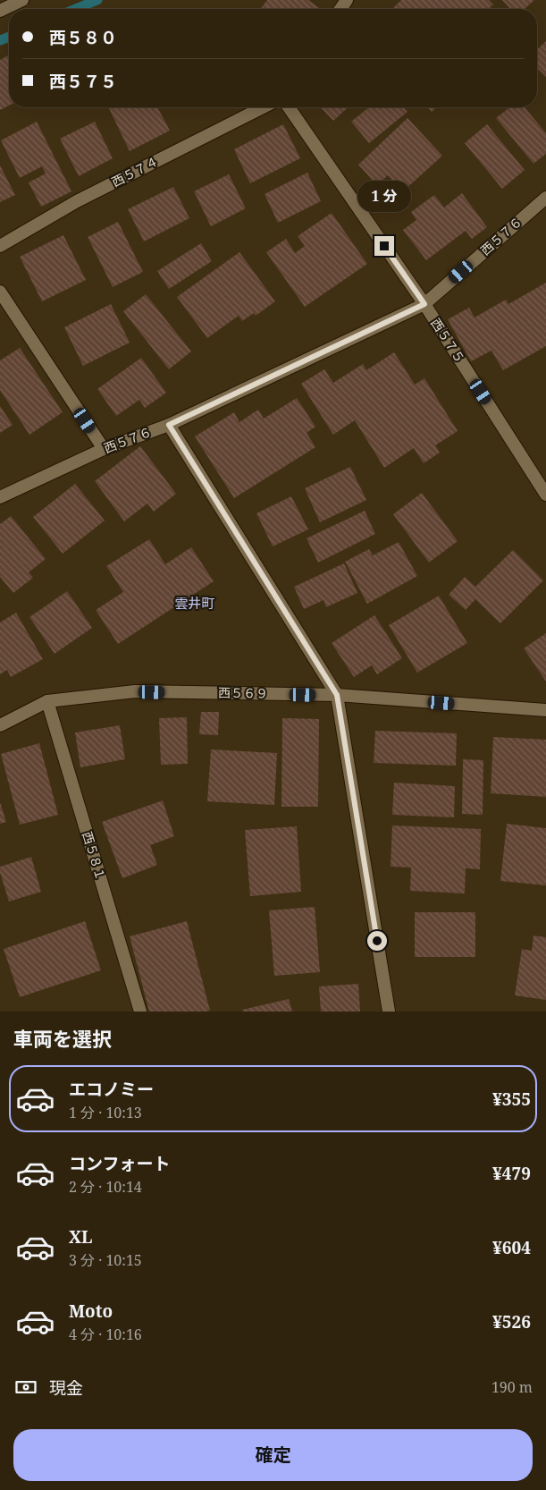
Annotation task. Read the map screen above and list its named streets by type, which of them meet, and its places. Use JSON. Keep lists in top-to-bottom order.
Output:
{
  "streets": {
    "street": [
      "西５７４",
      "西５７６",
      "西５７５",
      "西５６９",
      "西５８１"
    ]
  },
  "crossings": [
    ["西５７６", "西５７５"],
    ["西５６９", "西５８１"]
  ],
  "districts": ["雲井町"],
  "page": {
    "banner": ["西５８０", "西５７５"],
    "bubble": "1 分",
    "heading": "車両を選択",
    "list": [
      {
        "name": "エコノミー",
        "note": "1 分 · 10:13",
        "value": "¥355"
      },
      {
        "name": "コンフォート",
        "note": "2 分 · 10:14",
        "value": "¥479"
      },
      {
        "name": "XL",
        "note": "3 分 · 10:15",
        "value": "¥604"
      },
      {
        "name": "Moto",
        "note": "4 分 · 10:16",
        "value": "¥526"
      }
    ],
    "pay": ["現金", "190 m"],
    "buttons": "確定"
  }
}
